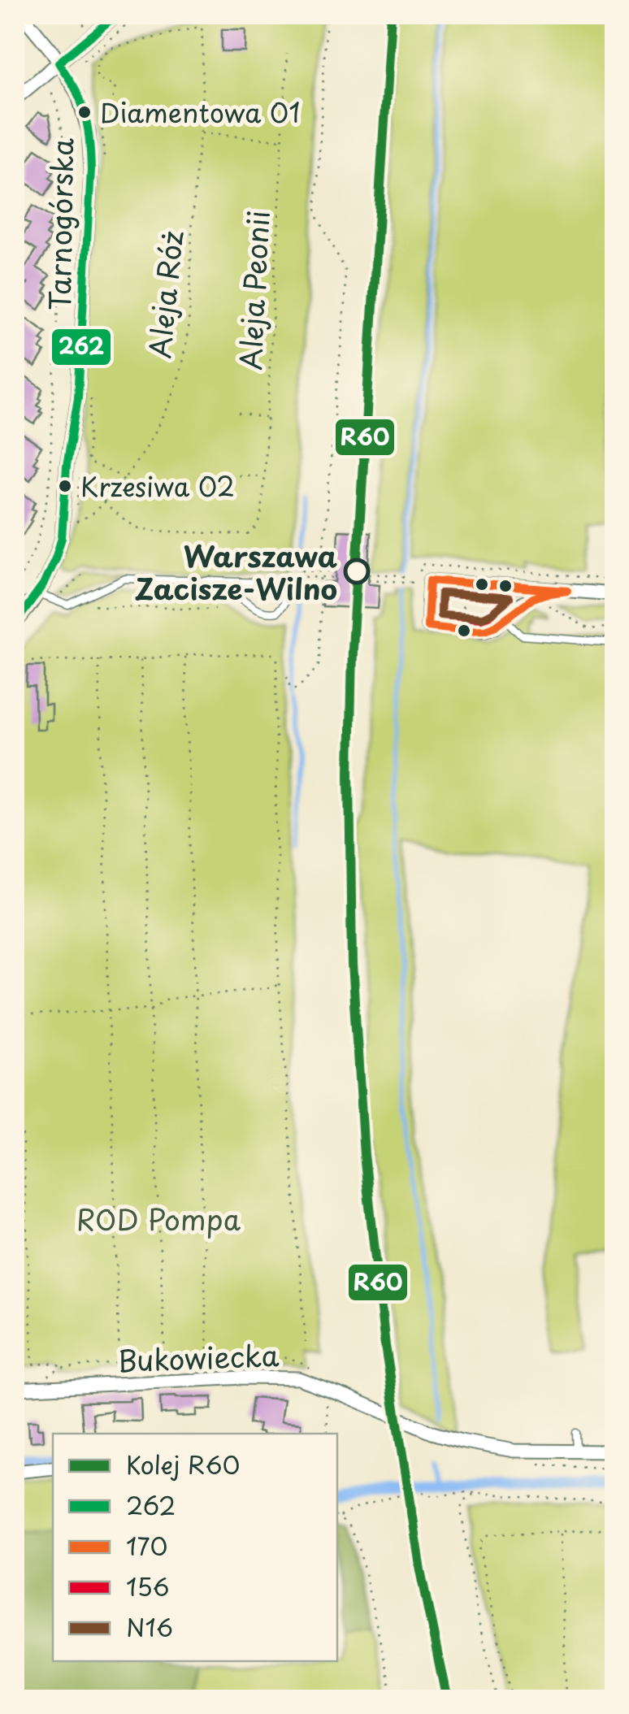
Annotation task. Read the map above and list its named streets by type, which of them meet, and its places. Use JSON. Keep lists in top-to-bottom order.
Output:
{
  "streets": {
    "street": ["Tarnogórska", "Bukowiecka"],
    "path": ["Aleja Peonii", "Aleja Róż"]
  },
  "crossings": [
    ["Tarnogórska", "Aleja Róż"],
    ["Aleja Peonii", "Aleja Róż"]
  ],
  "parks": ["ROD Pompa"],
  "places": ["Diamentowa 01", "Krzesiwa 02", "Warszawa Zacisze-Wilno"],
  "lines": [
    "rail line R60",
    "transit line 262",
    "transit line 170",
    "transit line 156",
    "transit line N16"
  ],
  "legend": [
    "Kolej R60",
    "262",
    "170",
    "156",
    "N16"
  ]
}
